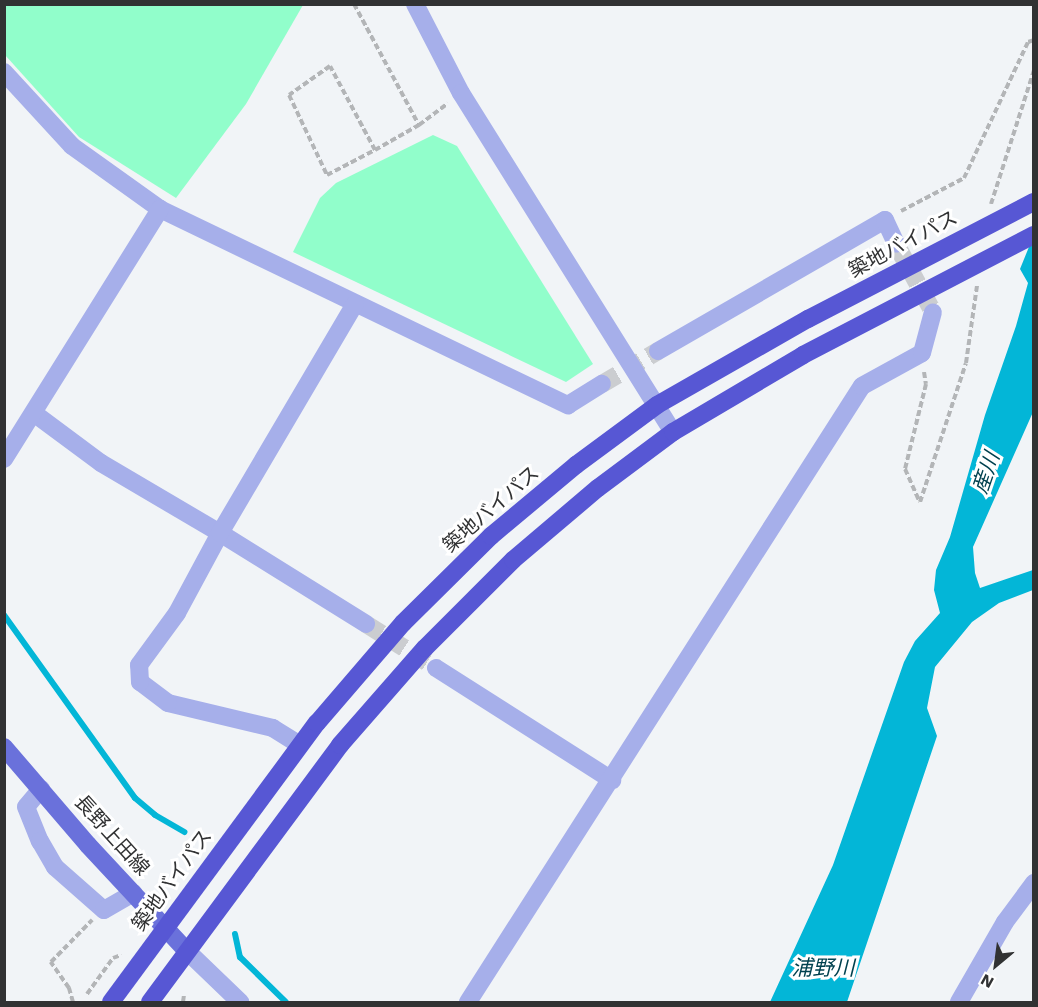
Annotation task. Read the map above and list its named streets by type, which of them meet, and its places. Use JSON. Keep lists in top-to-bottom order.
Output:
{
  "streets": {
    "highway": ["築地バイパス"],
    "main road": ["長野上田線"]
  },
  "crossings": [
    ["築地バイパス", "長野上田線"]
  ],
  "water": ["産川", "浦野川"],
  "north": "bottom left"
}
